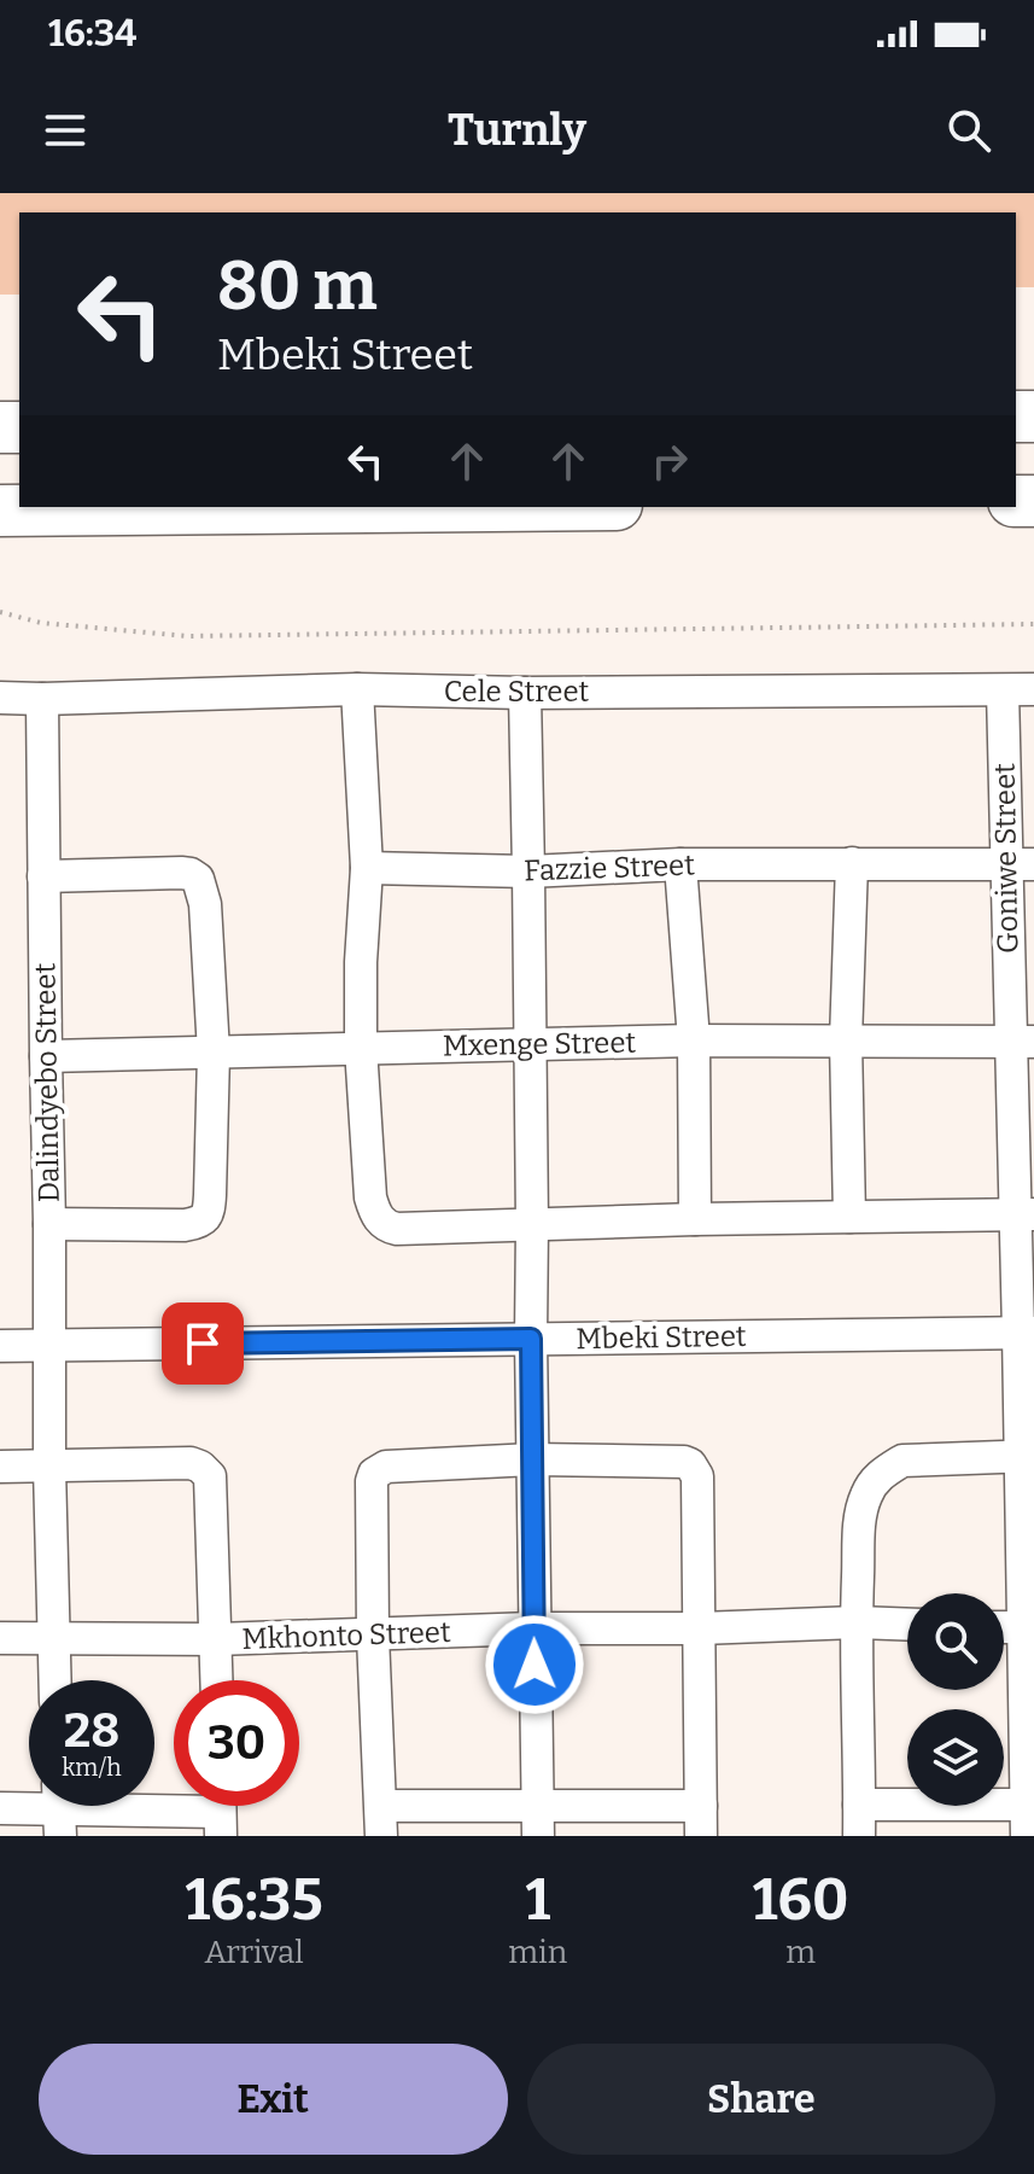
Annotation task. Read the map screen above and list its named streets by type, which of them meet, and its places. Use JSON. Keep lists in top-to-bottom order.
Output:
{
  "streets": {
    "street": [
      "Cele Street",
      "Goniwe Street",
      "Fazzie Street",
      "Mxenge Street",
      "Dalindyebo Street",
      "Mbeki Street",
      "Mkhonto Street"
    ]
  },
  "crossings": [
    ["Cele Street", "Goniwe Street"],
    ["Cele Street", "Dalindyebo Street"],
    ["Goniwe Street", "Fazzie Street"],
    ["Goniwe Street", "Mxenge Street"],
    ["Goniwe Street", "Mbeki Street"],
    ["Mxenge Street", "Dalindyebo Street"],
    ["Dalindyebo Street", "Mbeki Street"],
    ["Dalindyebo Street", "Mkhonto Street"]
  ],
  "page": {
    "status": "16:34",
    "header": "Turnly",
    "turn": ["80 m", "Mbeki Street"],
    "speed": "28 km/h",
    "limit": "30",
    "eta": [
      "16:35",
      "Arrival",
      "1",
      "min",
      "160",
      "m"
    ],
    "buttons": ["Exit", "Share"]
  }
}
